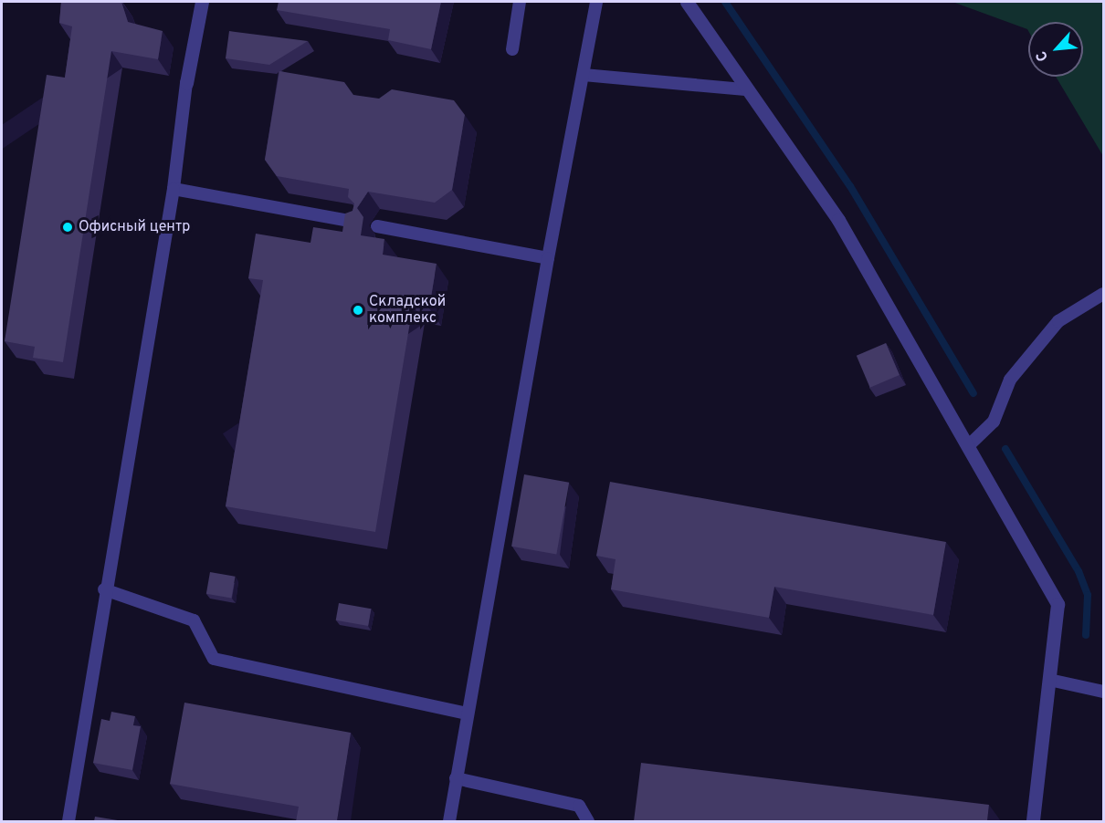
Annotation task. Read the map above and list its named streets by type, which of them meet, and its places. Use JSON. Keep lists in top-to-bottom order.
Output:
{
  "places": ["Офисный центр", "Складской комплекс"],
  "north": "bottom left"
}
